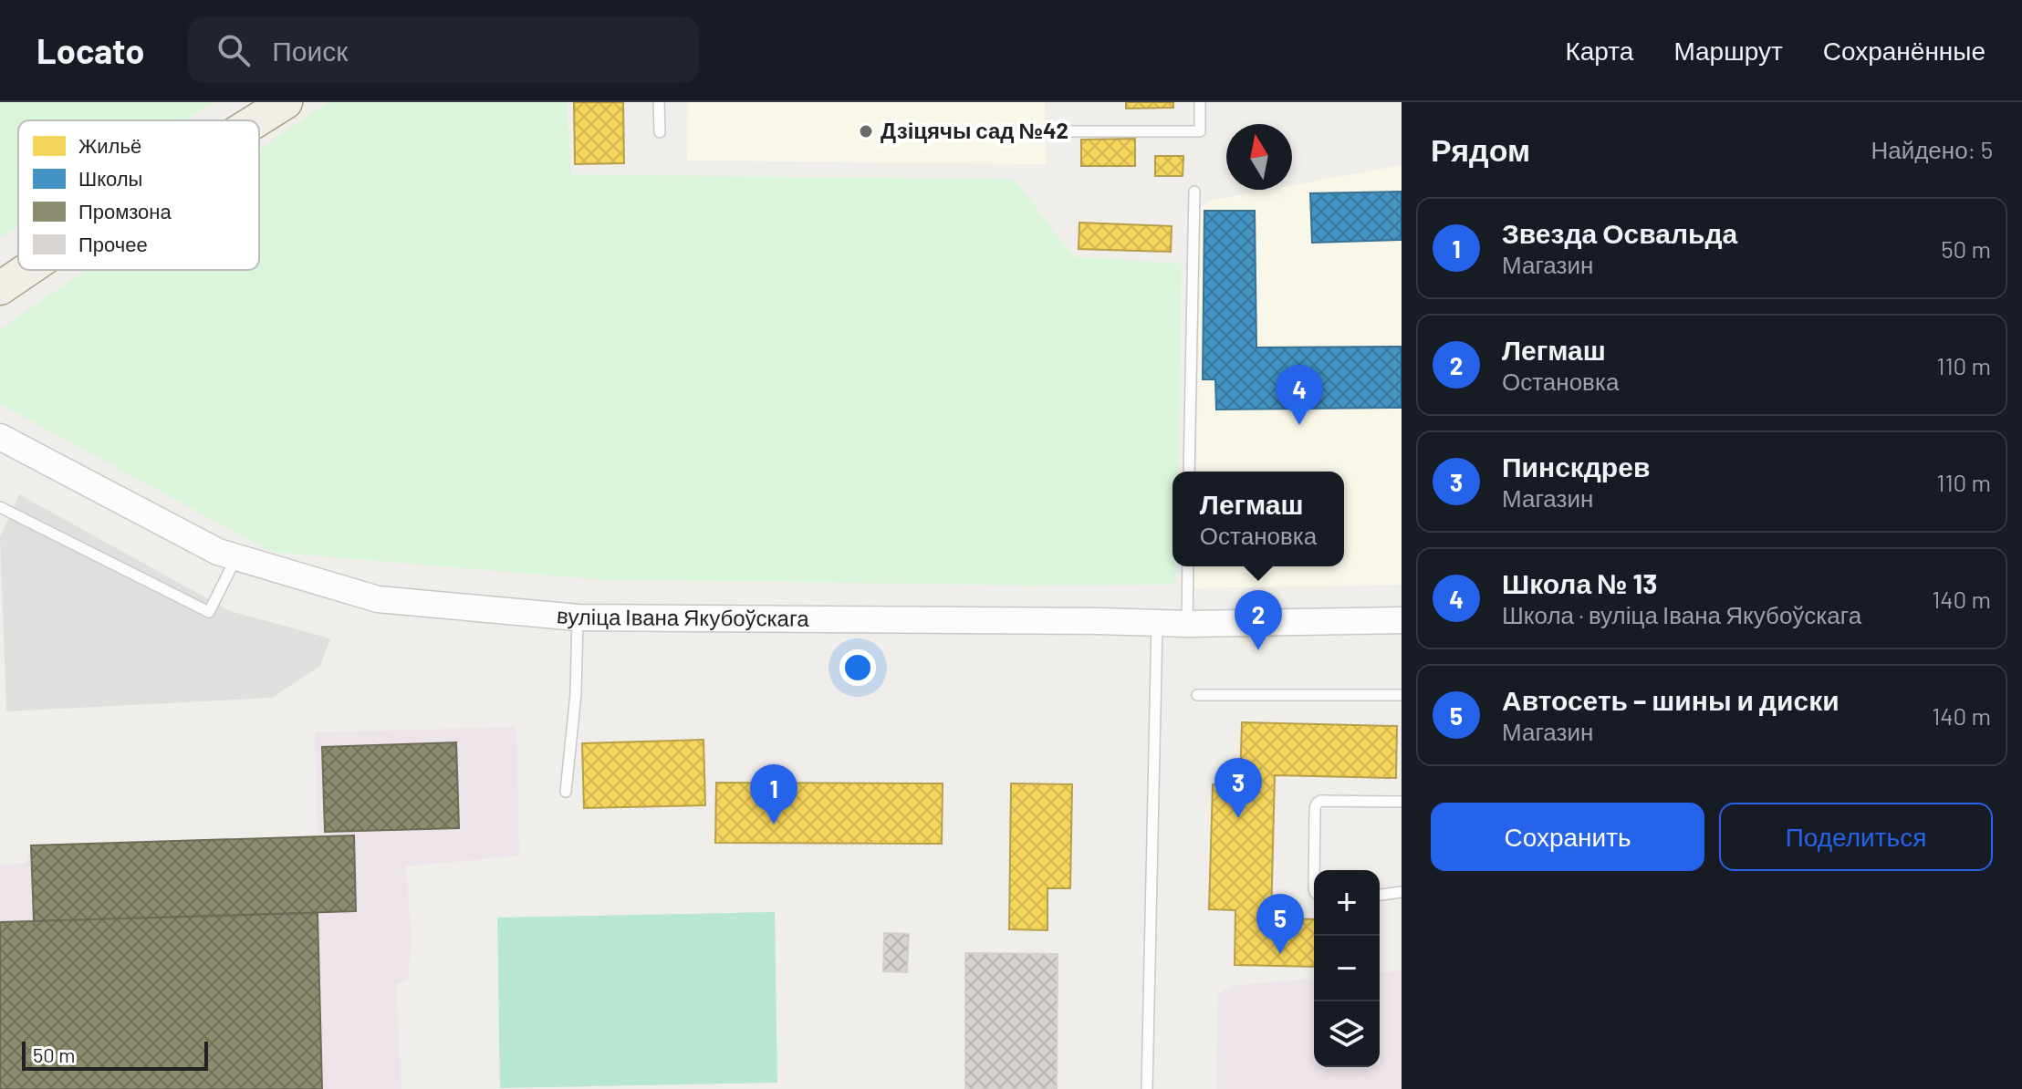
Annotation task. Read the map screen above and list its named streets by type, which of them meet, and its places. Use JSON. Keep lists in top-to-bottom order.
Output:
{
  "streets": {
    "street": ["вуліца Івана Якубоўскага"]
  },
  "places": ["Дзіцячы сад №42"],
  "legend": [
    "Жильё",
    "Школы",
    "Промзона",
    "Прочее"
  ],
  "scale_bar": "50 m",
  "north": "top",
  "page": {
    "header": "Locato",
    "search": "Поиск",
    "nav": ["Карта", "Маршрут", "Сохранённые"],
    "heading": ["Рядом", "Найдено: 5"],
    "list": [
      {
        "mark": "1",
        "name": "Звезда Освальда",
        "note": "Магазин",
        "value": "50 m"
      },
      {
        "mark": "2",
        "name": "Легмаш",
        "note": "Остановка",
        "value": "110 m"
      },
      {
        "mark": "3",
        "name": "Пинскдрев",
        "note": "Магазин",
        "value": "110 m"
      },
      {
        "mark": "4",
        "name": "Школа № 13",
        "note": "Школа · вуліца Івана Якубоўскага",
        "value": "140 m"
      },
      {
        "mark": "5",
        "name": "Автосеть – шины и диски",
        "note": "Магазин",
        "value": "140 m"
      }
    ],
    "pins": [
      "4",
      "2",
      "3",
      "1",
      "5"
    ],
    "popup": ["Легмаш", "Остановка"],
    "buttons": ["Сохранить", "Поделиться"],
    "map_buttons": ["+", "−"],
    "scale": "50 m"
  }
}
